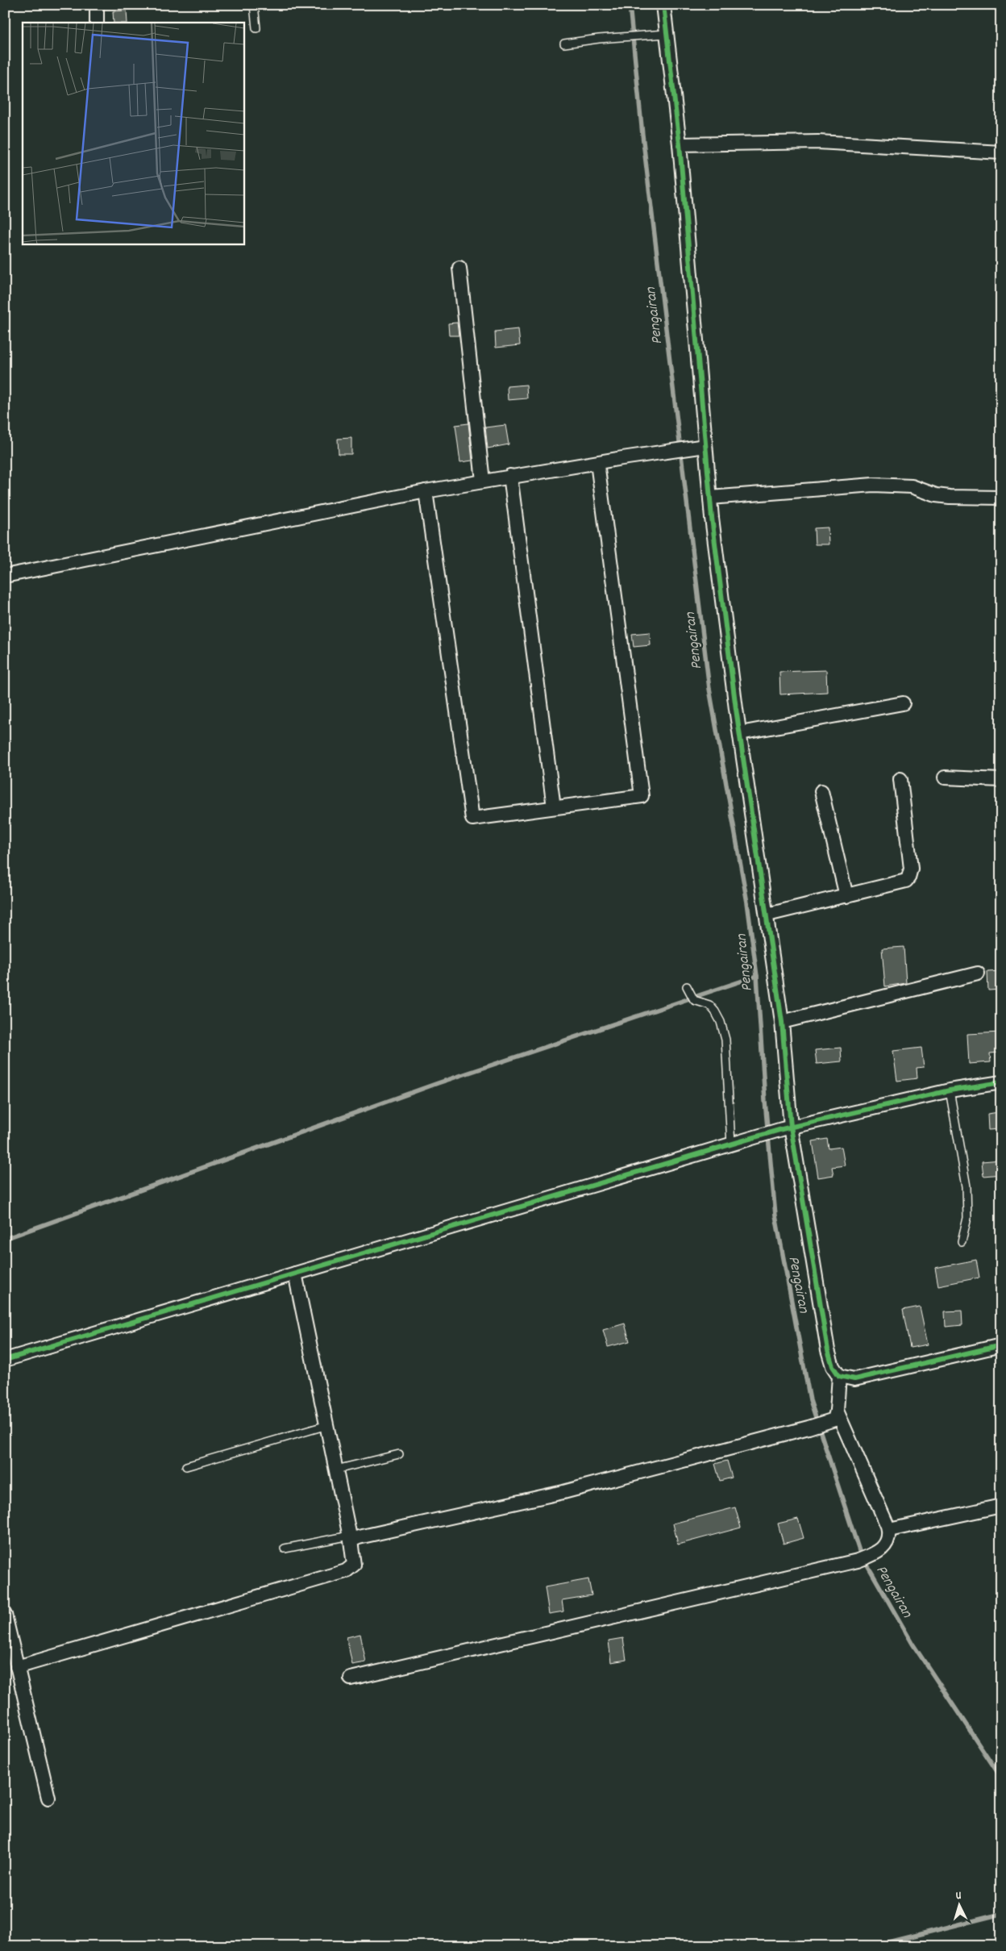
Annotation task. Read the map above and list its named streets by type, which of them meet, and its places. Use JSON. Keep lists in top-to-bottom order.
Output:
{
  "water": ["Pengairan"],
  "north": "top"
}
